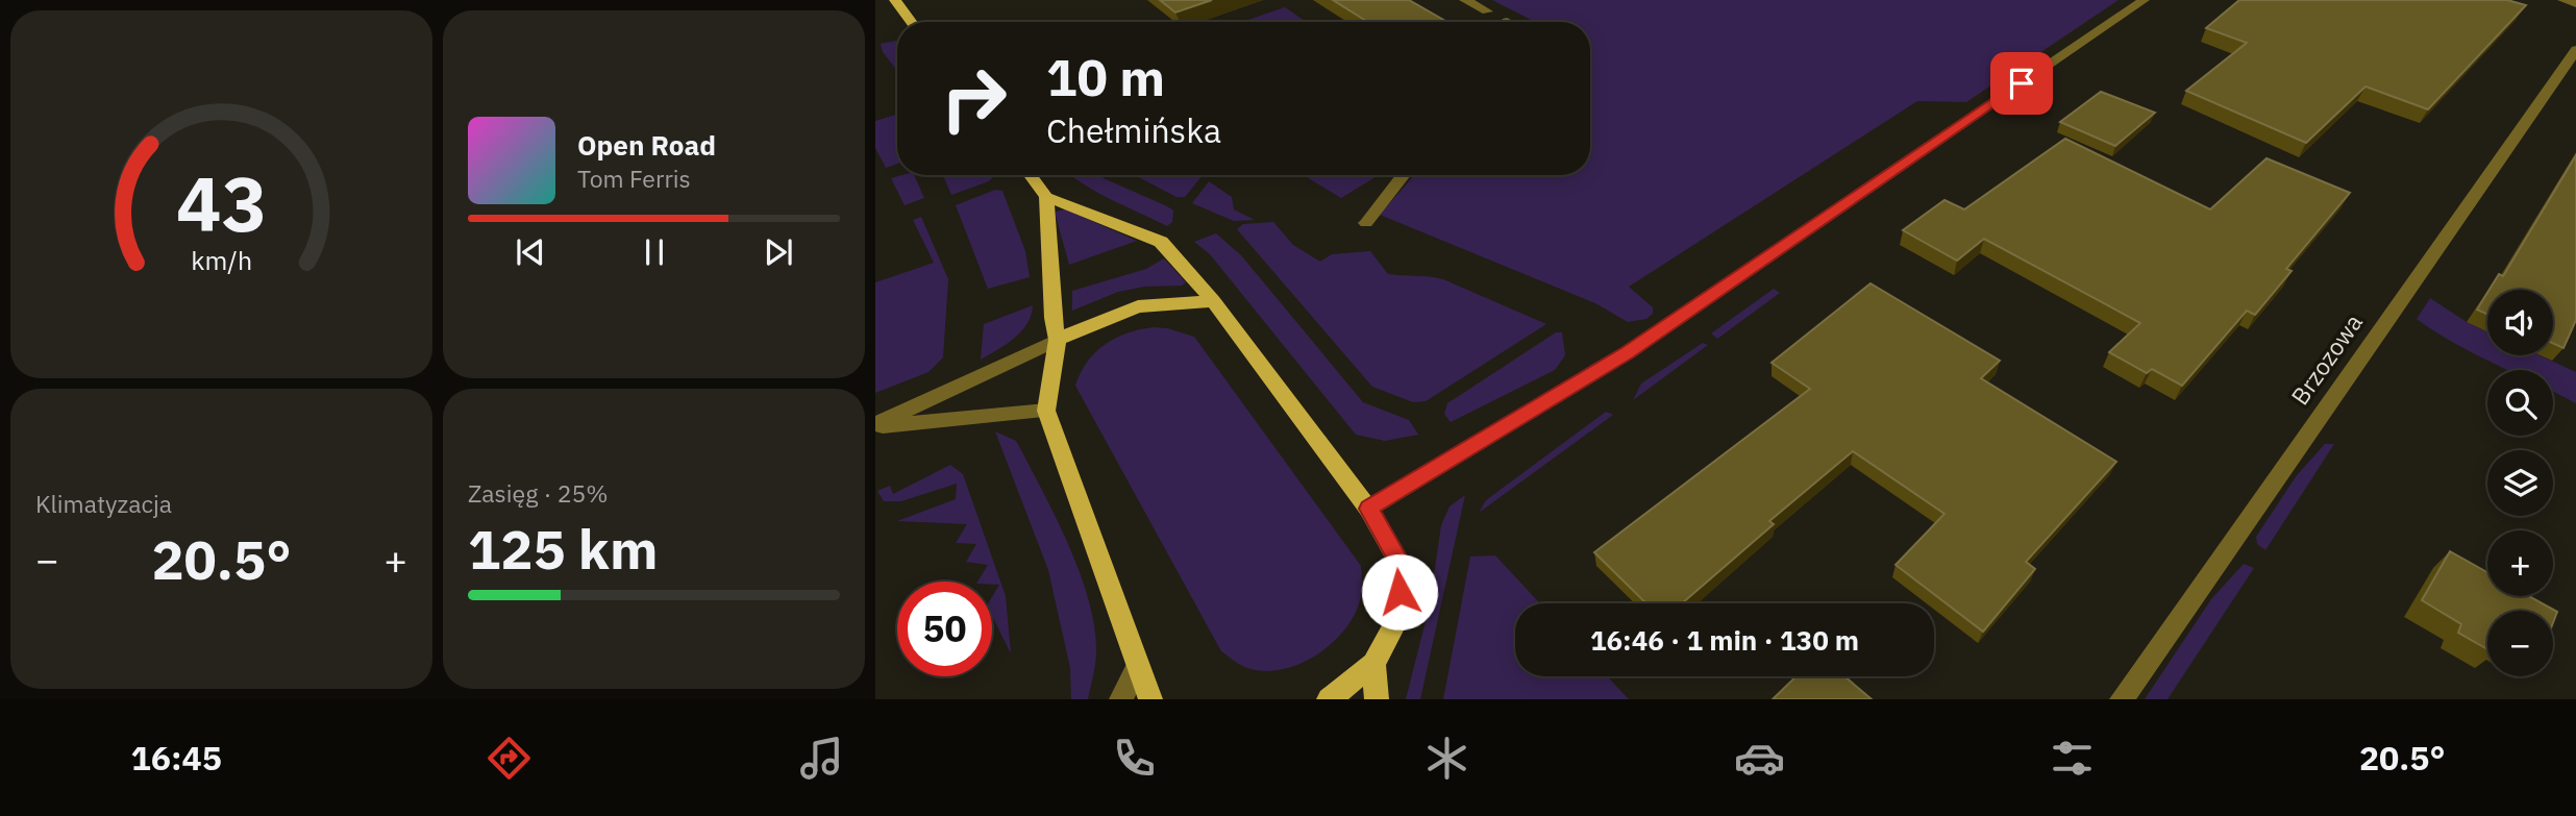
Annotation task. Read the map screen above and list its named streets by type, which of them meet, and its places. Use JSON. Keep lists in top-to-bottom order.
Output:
{
  "streets": {
    "street": ["Brzozowa"]
  },
  "page": {
    "turn": ["10 m", "Chełmińska"],
    "song": ["Open Road", "Tom Ferris"],
    "map_buttons": ["+", "−"],
    "tile": [
      "Klimatyzacja",
      ["Zasięg · 25%", "125 km"]
    ],
    "heat": ["−", "20.5°", "+"],
    "limit": "50",
    "trip": "16:46 · 1 min · 130 m",
    "tabs": ["16:45", "20.5°"],
    "gauge": ["43", "km/h"]
  }
}
